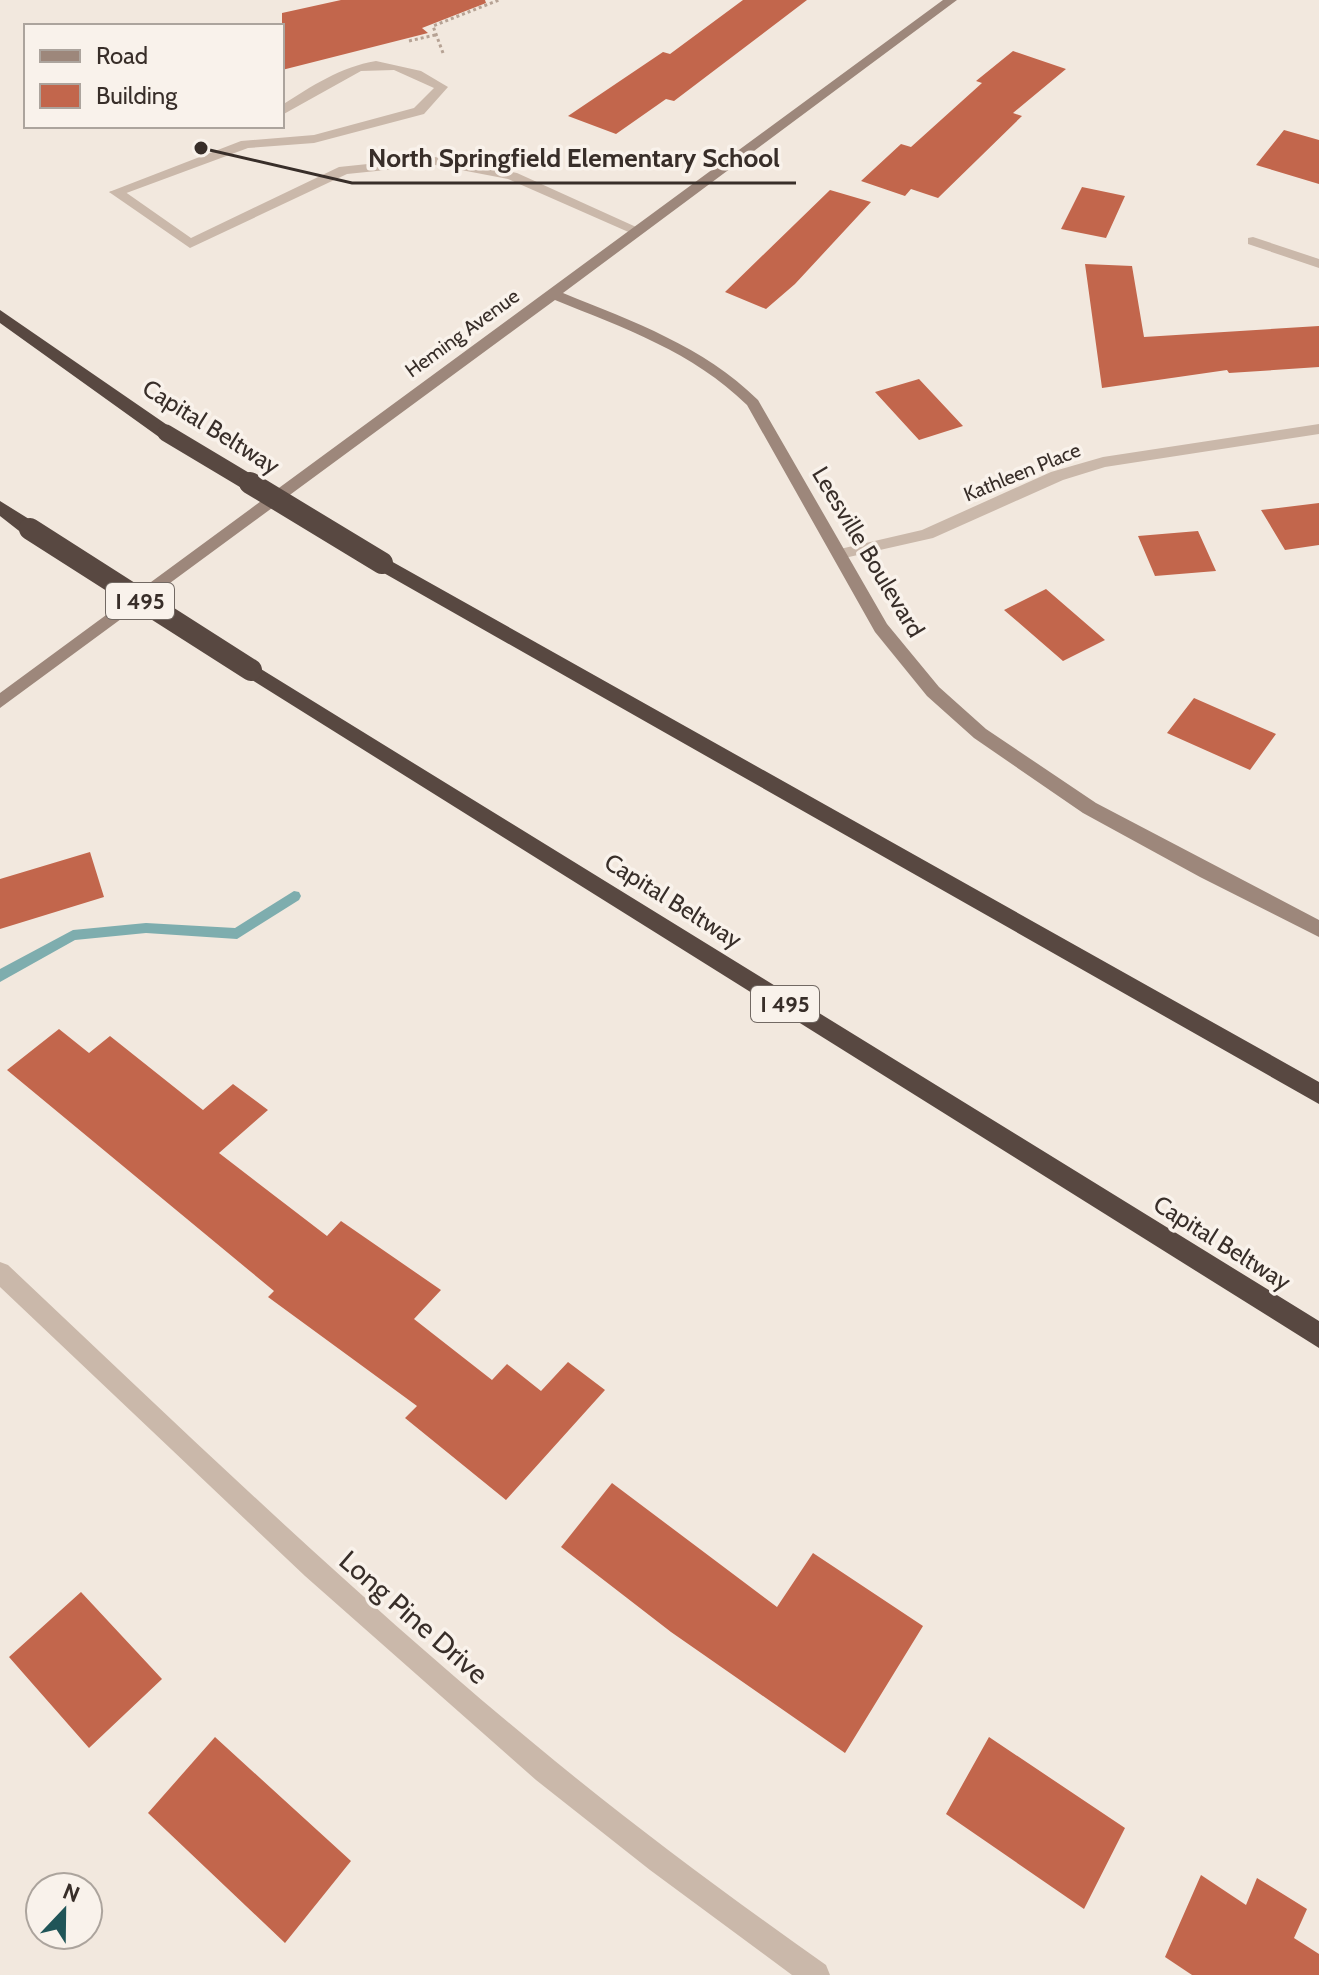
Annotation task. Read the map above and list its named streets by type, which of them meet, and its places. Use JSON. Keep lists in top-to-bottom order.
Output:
{
  "streets": {
    "highway": ["Capital Beltway", "I 495"],
    "street": [
      "Heming Avenue",
      "Kathleen Place",
      "Leesville Boulevard",
      "Long Pine Drive"
    ]
  },
  "crossings": [
    ["Heming Avenue", "Leesville Boulevard"],
    ["Kathleen Place", "Leesville Boulevard"]
  ],
  "places": ["North Springfield Elementary School"],
  "legend": ["Road", "Building"],
  "north": "top"
}
